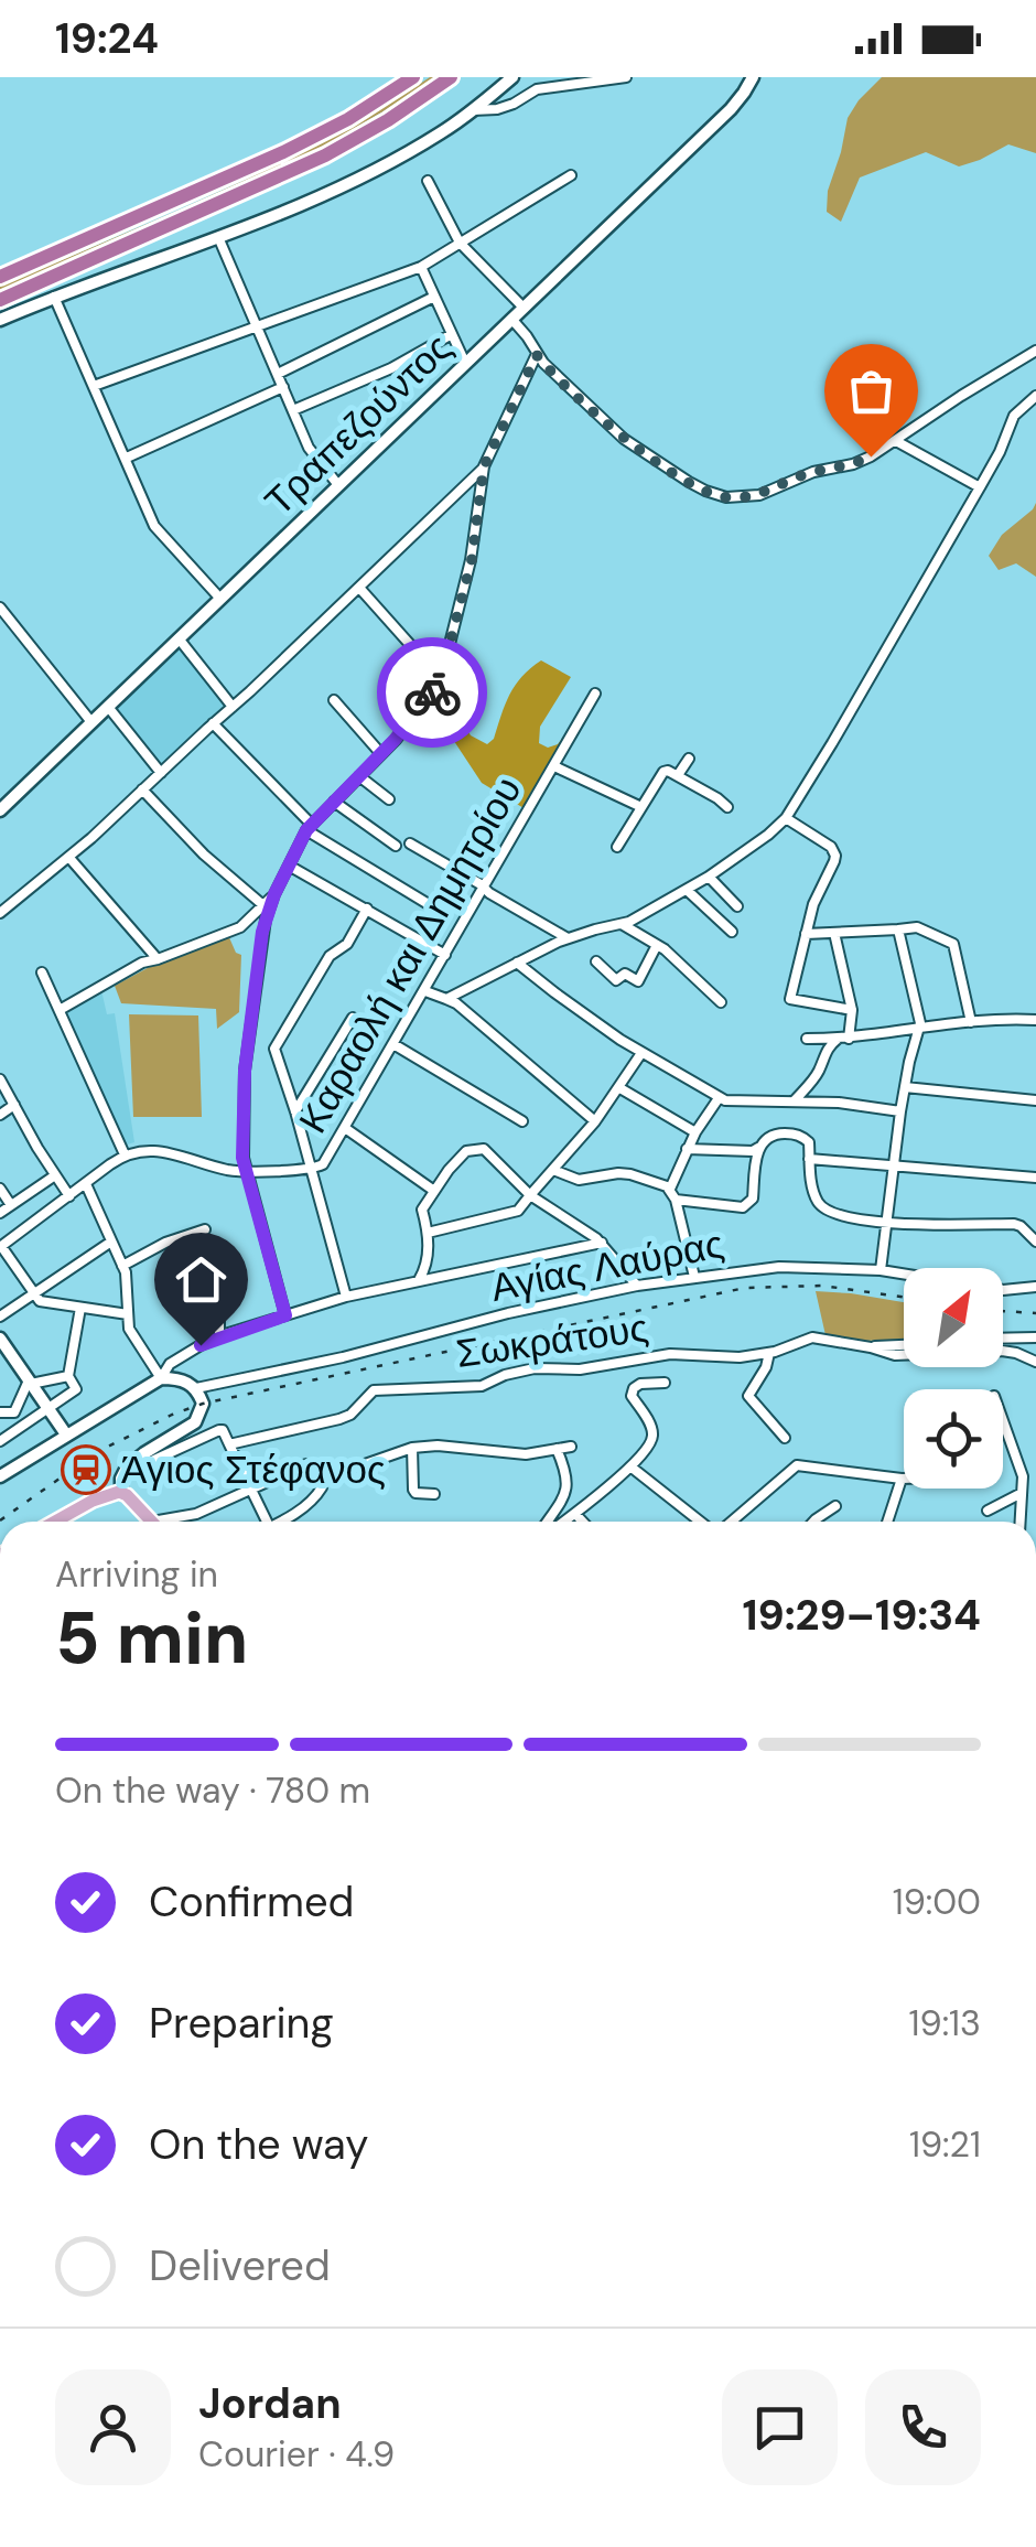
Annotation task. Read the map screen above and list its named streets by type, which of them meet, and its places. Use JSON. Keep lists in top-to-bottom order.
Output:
{
  "streets": {
    "main road": ["Τραπεζούντος"],
    "street": ["Καραολή και Δημητρίου", "Αγίας Λαύρας", "Σωκράτους"]
  },
  "places": {
    "station": ["Άγιος Στέφανος"]
  },
  "north": "top right",
  "page": {
    "status": "19:24",
    "heading": ["5 min", "Arriving in", "19:29–19:34"],
    "panel": ["Jordan", "Courier · 4.9"],
    "bar": "On the way · 780 m",
    "list": [
      ["Confirmed", "19:00"],
      ["Preparing", "19:13"],
      ["On the way", "19:21"],
      "Delivered"
    ]
  }
}
